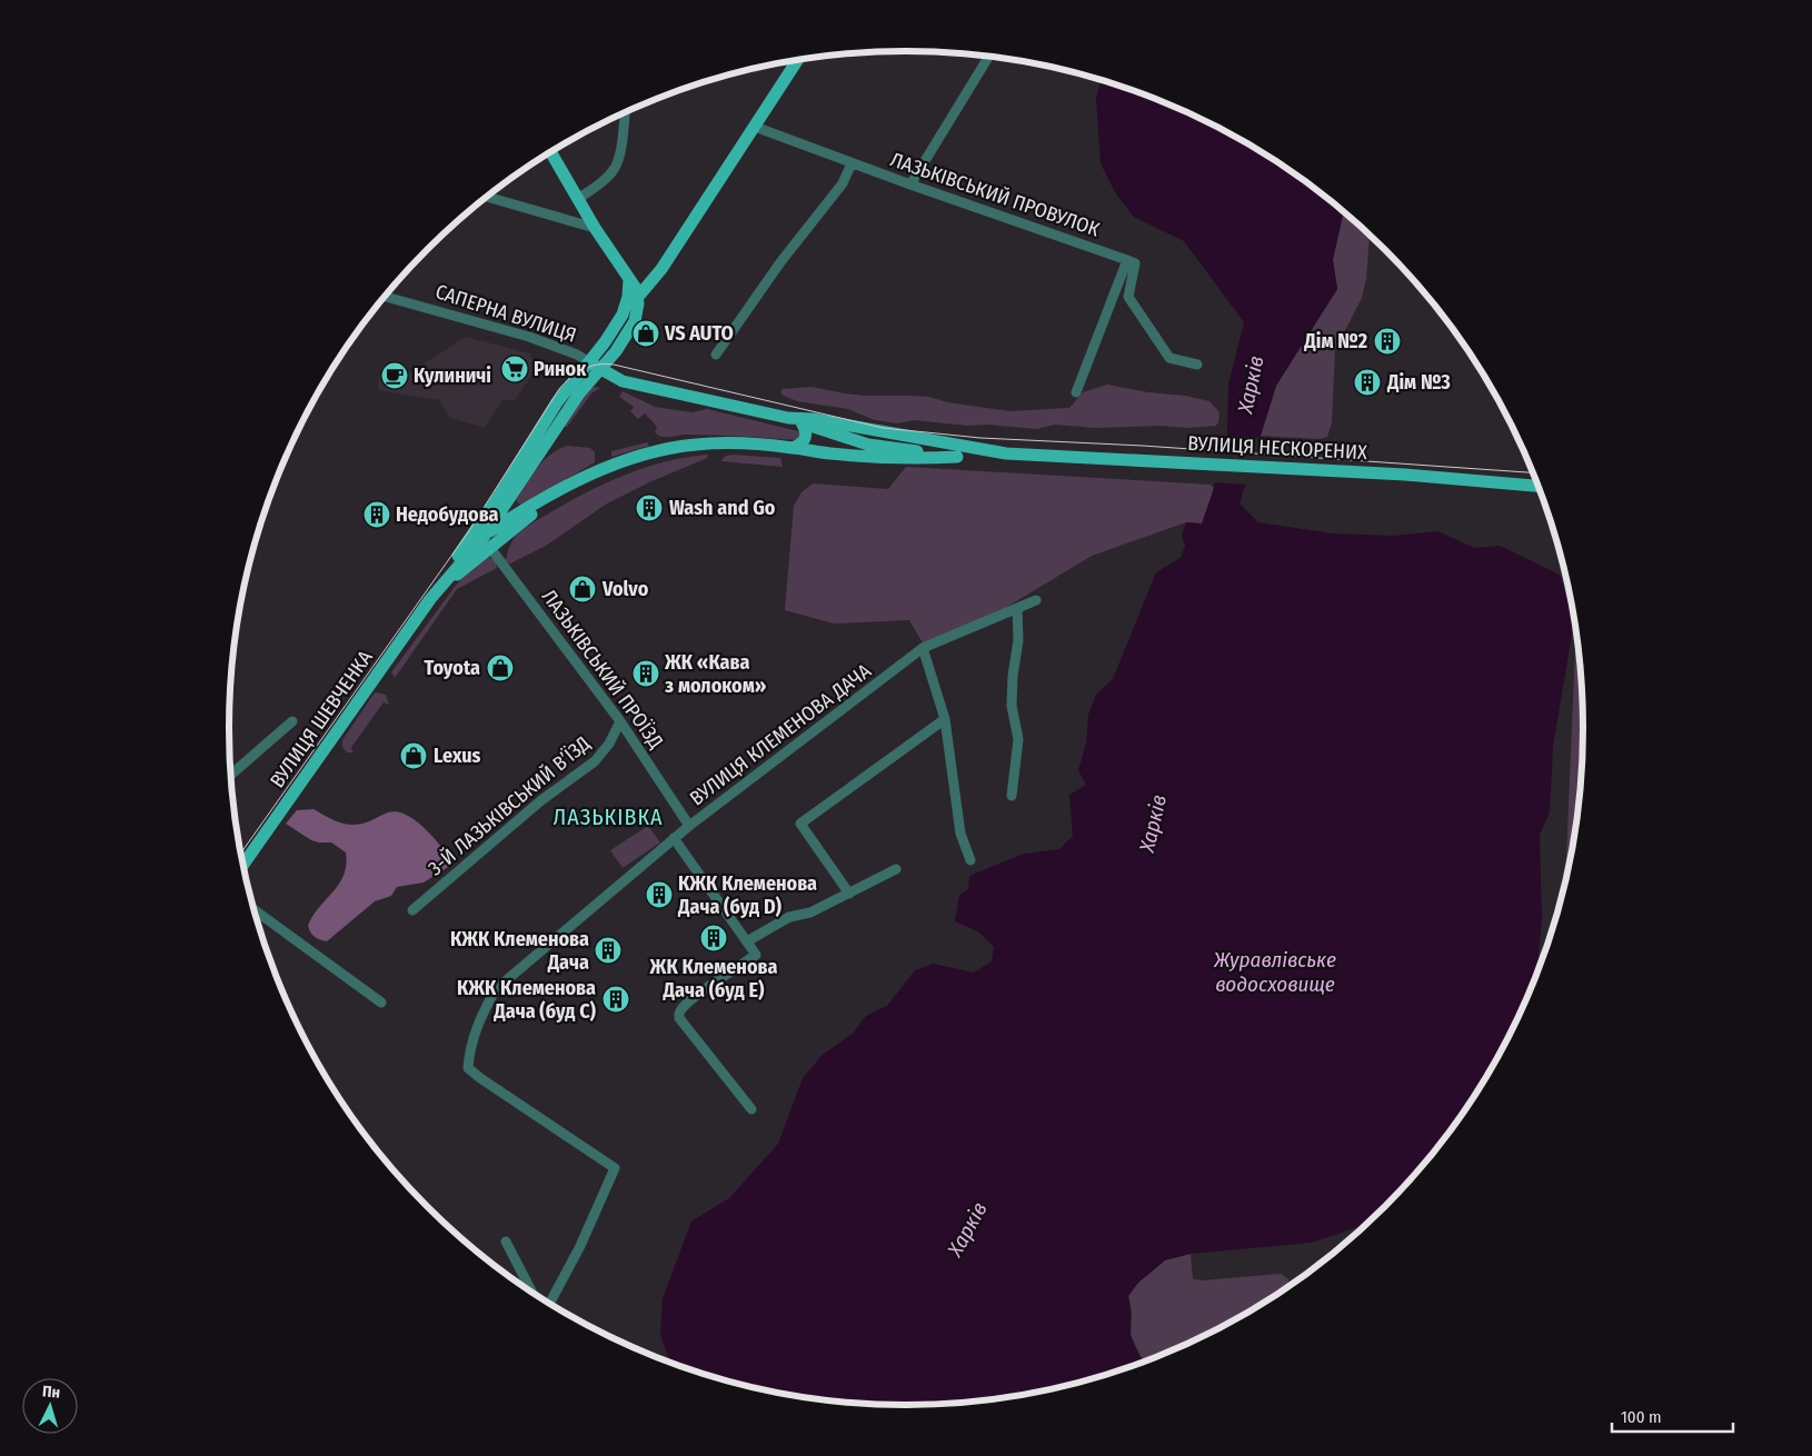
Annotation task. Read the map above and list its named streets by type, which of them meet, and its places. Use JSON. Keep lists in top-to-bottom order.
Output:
{
  "streets": {
    "main road": ["ВУЛИЦЯ НЕСКОРЕНИХ", "ВУЛИЦЯ ШЕВЧЕНКА"],
    "street": [
      "ЛАЗЬКІВСЬКИЙ ПРОВУЛОК",
      "САПЕРНА ВУЛИЦЯ",
      "ЛАЗЬКІВСЬКИЙ ПРОЇЗД",
      "ВУЛИЦЯ КЛЕМЕНОВА ДАЧА",
      "3-Й ЛАЗЬКІВСЬКИЙ В’ЇЗД"
    ]
  },
  "crossings": [
    ["САПЕРНА ВУЛИЦЯ", "ВУЛИЦЯ НЕСКОРЕНИХ"],
    ["САПЕРНА ВУЛИЦЯ", "ВУЛИЦЯ ШЕВЧЕНКА"],
    ["ВУЛИЦЯ НЕСКОРЕНИХ", "ВУЛИЦЯ ШЕВЧЕНКА"],
    ["ЛАЗЬКІВСЬКИЙ ПРОЇЗД", "ВУЛИЦЯ ШЕВЧЕНКА"],
    ["ЛАЗЬКІВСЬКИЙ ПРОЇЗД", "ВУЛИЦЯ КЛЕМЕНОВА ДАЧА"],
    ["ЛАЗЬКІВСЬКИЙ ПРОЇЗД", "3-Й ЛАЗЬКІВСЬКИЙ В’ЇЗД"]
  ],
  "districts": ["ЛАЗЬКІВКА"],
  "water": ["Харків", "Журавлівське водосховище"],
  "places": {
    "shop": [
      "VS AUTO",
      "Volvo",
      "Toyota",
      "Lexus"
    ],
    "building": [
      "Дім №2",
      "Дім №3",
      "Wash and Go",
      "Недобудова",
      "ЖК «Кава з молоком»",
      "КЖК Клеменова Дача (буд D)",
      "ЖК Клеменова Дача (буд Е)",
      "КЖК Клеменова Дача",
      "КЖК Клеменова Дача (буд С)"
    ],
    "supermarket": ["Ринок"],
    "cafe": ["Кулиничі"]
  },
  "scale_bar": "100 m",
  "north": "top"
}
